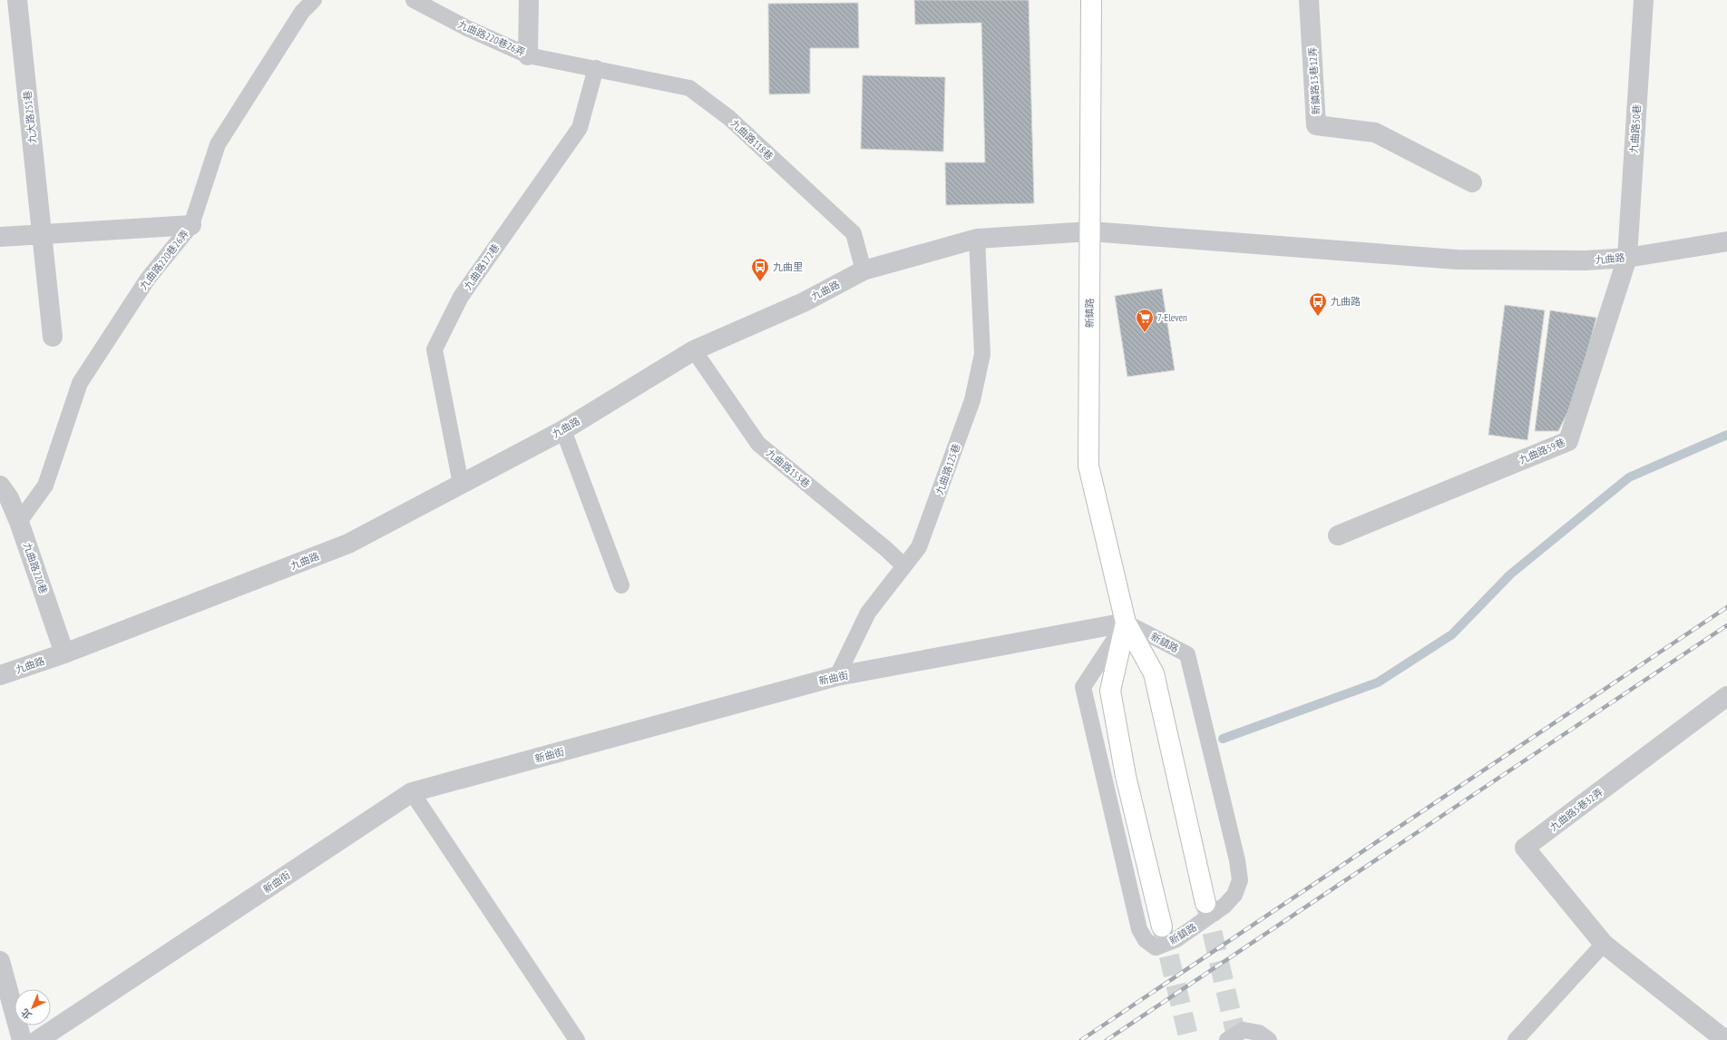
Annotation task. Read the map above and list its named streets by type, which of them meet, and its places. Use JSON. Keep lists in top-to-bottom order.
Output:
{
  "streets": {
    "street": [
      "新鎮路13巷12弄",
      "九大路251巷",
      "九曲路50巷",
      "九曲路",
      "新鎮路",
      "九曲路59巷",
      "九曲路220巷",
      "新曲街",
      "九曲路5巷32弄"
    ],
    "lane": [
      "九曲路220巷26弄",
      "九曲路118巷",
      "九曲路172巷",
      "九曲路153巷",
      "九曲路125巷"
    ]
  },
  "crossings": [
    ["九曲路220巷26弄", "九曲路118巷"],
    ["九曲路220巷26弄", "九曲路172巷"],
    ["九曲路220巷26弄", "九曲路220巷"],
    ["九曲路50巷", "九曲路"],
    ["九曲路50巷", "九曲路59巷"],
    ["九曲路118巷", "九曲路"],
    ["九曲路118巷", "九曲路172巷"],
    ["九曲路", "九曲路172巷"],
    ["九曲路", "新鎮路"],
    ["九曲路", "九曲路59巷"],
    ["九曲路", "九曲路153巷"],
    ["九曲路", "九曲路125巷"],
    ["九曲路", "九曲路220巷"],
    ["新鎮路", "新曲街"],
    ["九曲路153巷", "九曲路125巷"],
    ["九曲路125巷", "新曲街"]
  ],
  "places": {
    "bus stop": ["九曲里", "九曲路"],
    "supermarket": ["7-Eleven"]
  },
  "north": "bottom left"
}
